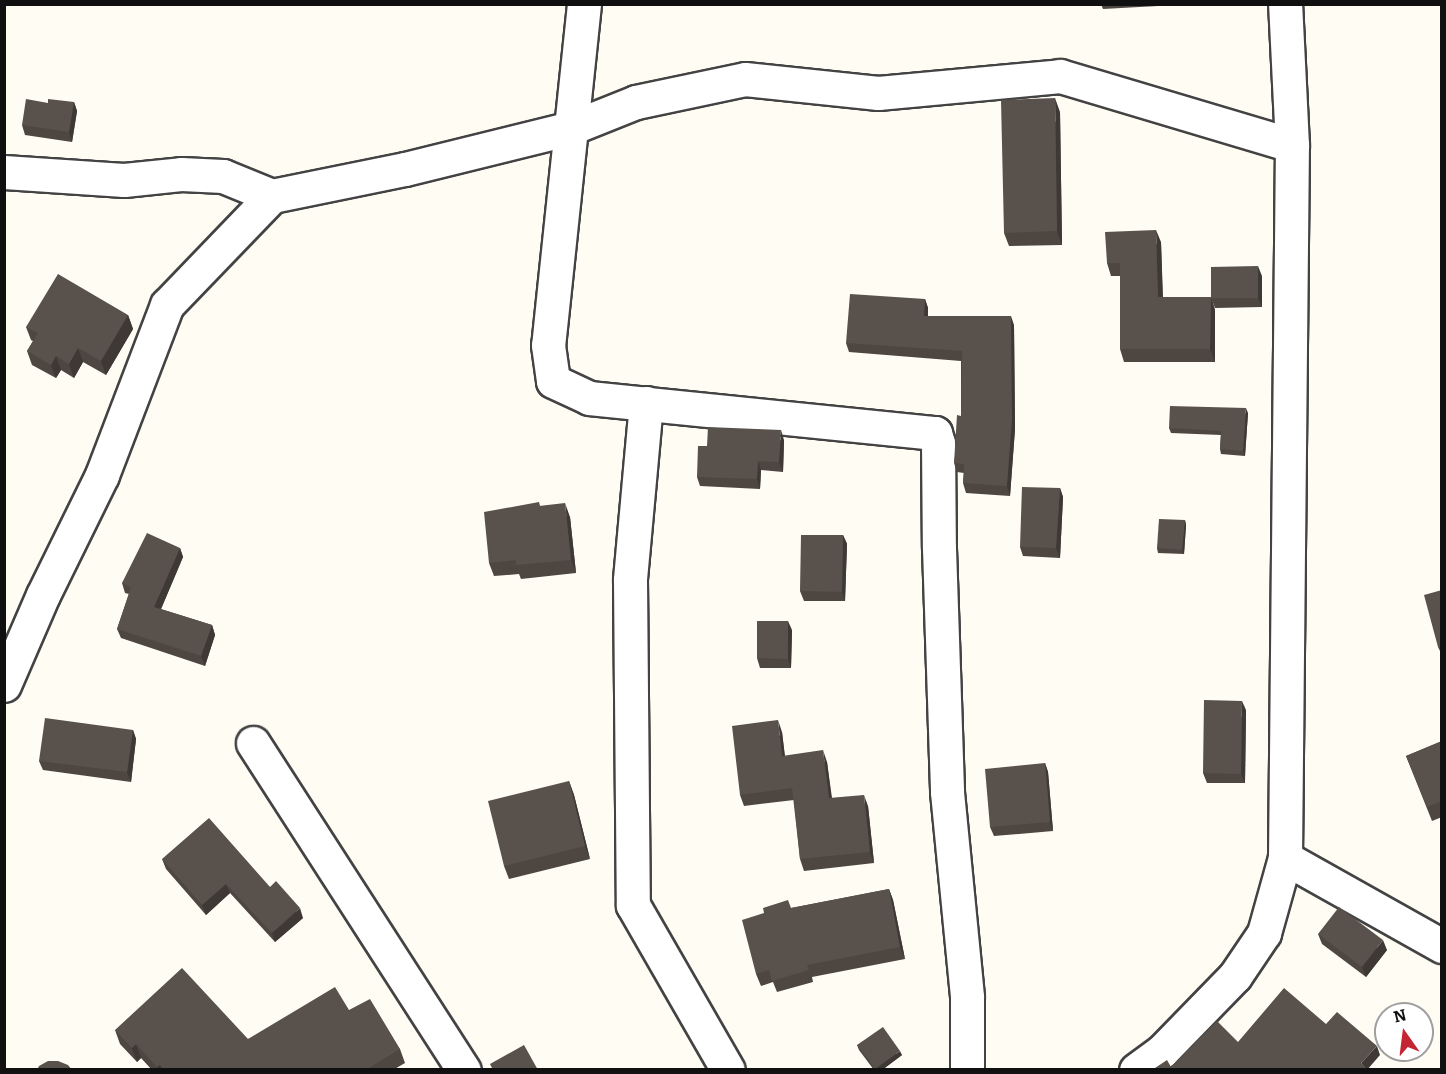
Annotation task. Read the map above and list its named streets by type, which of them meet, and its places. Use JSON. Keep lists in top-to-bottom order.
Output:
{
  "north": "top"
}
